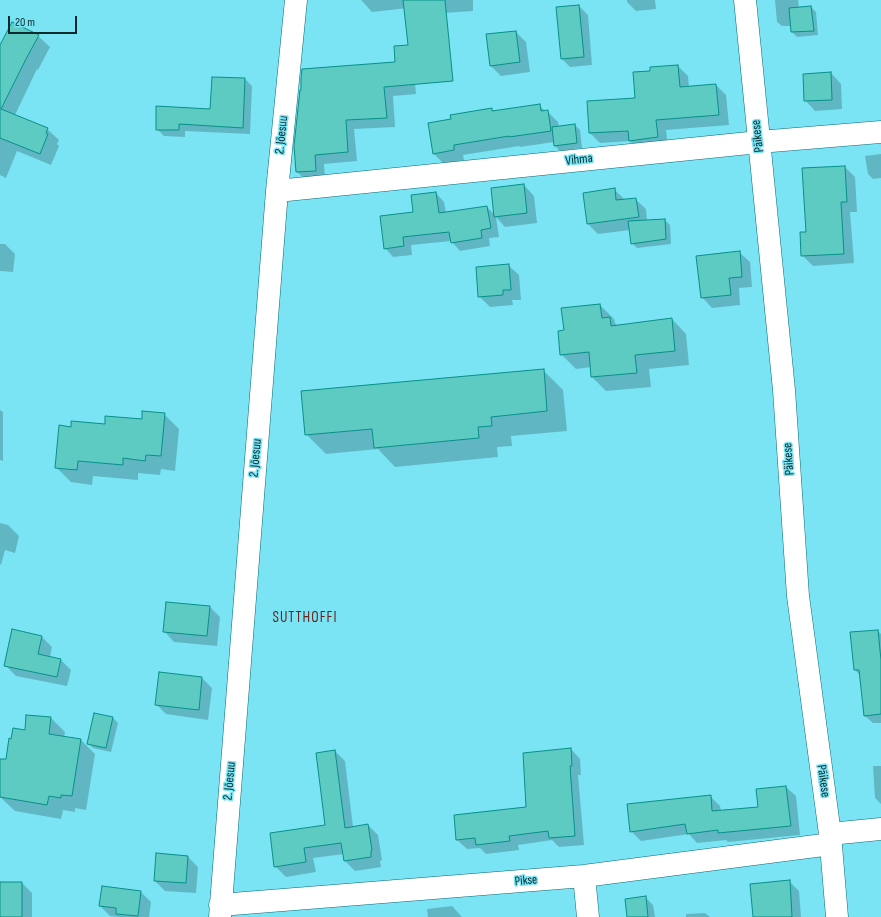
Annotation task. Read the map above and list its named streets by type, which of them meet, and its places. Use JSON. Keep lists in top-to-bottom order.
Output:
{
  "streets": {
    "street": [
      "2. Jõesuu",
      "Päikese",
      "Vihma",
      "Pikse"
    ]
  },
  "crossings": [
    ["2. Jõesuu", "Vihma"],
    ["2. Jõesuu", "Pikse"],
    ["Päikese", "Vihma"],
    ["Päikese", "Pikse"]
  ],
  "districts": ["SUTTHOFFI"],
  "scale_bar": "20 m"
}
